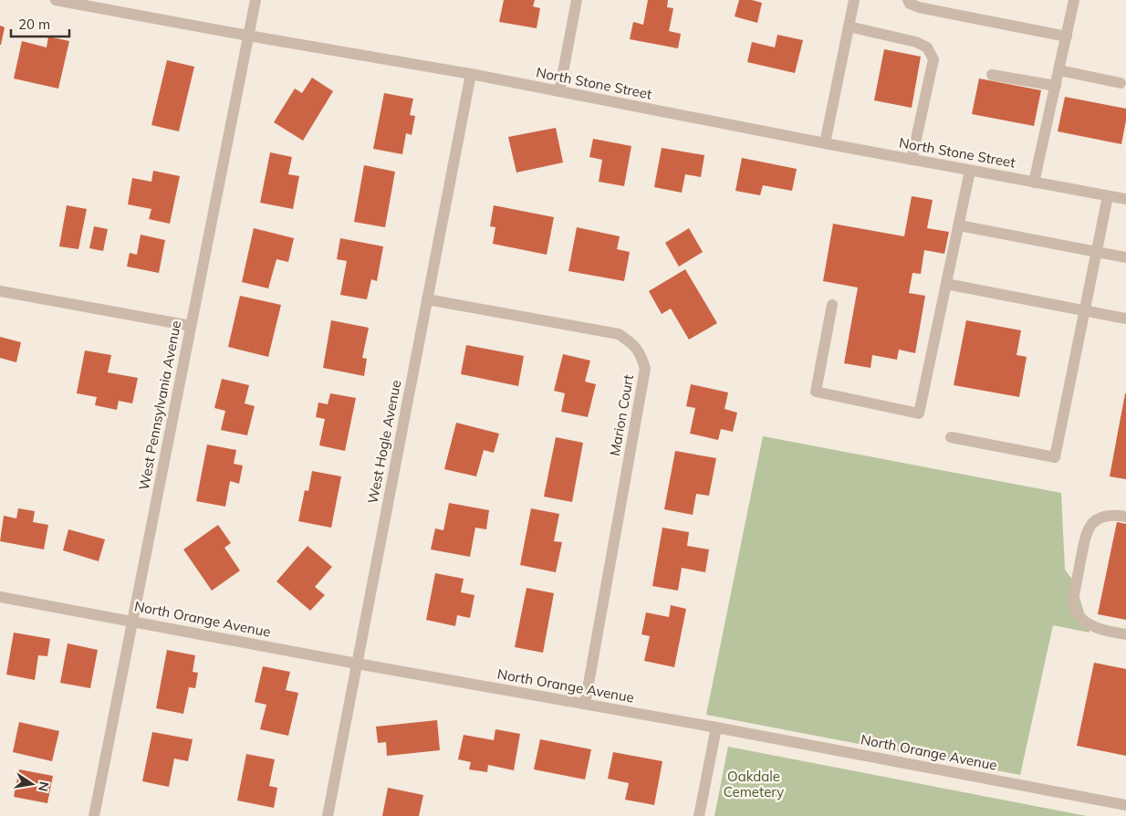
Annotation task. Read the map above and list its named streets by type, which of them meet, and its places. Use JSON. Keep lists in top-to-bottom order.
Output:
{
  "streets": {
    "street": [
      "North Stone Street",
      "West Pennsylvania Avenue",
      "Marion Court",
      "West Hogle Avenue",
      "North Orange Avenue"
    ]
  },
  "crossings": [
    ["North Stone Street", "West Pennsylvania Avenue"],
    ["North Stone Street", "West Hogle Avenue"],
    ["West Pennsylvania Avenue", "North Orange Avenue"],
    ["Marion Court", "West Hogle Avenue"],
    ["Marion Court", "North Orange Avenue"],
    ["West Hogle Avenue", "North Orange Avenue"]
  ],
  "parks": ["Oakdale Cemetery"],
  "scale_bar": "20 m",
  "north": "right"
}
